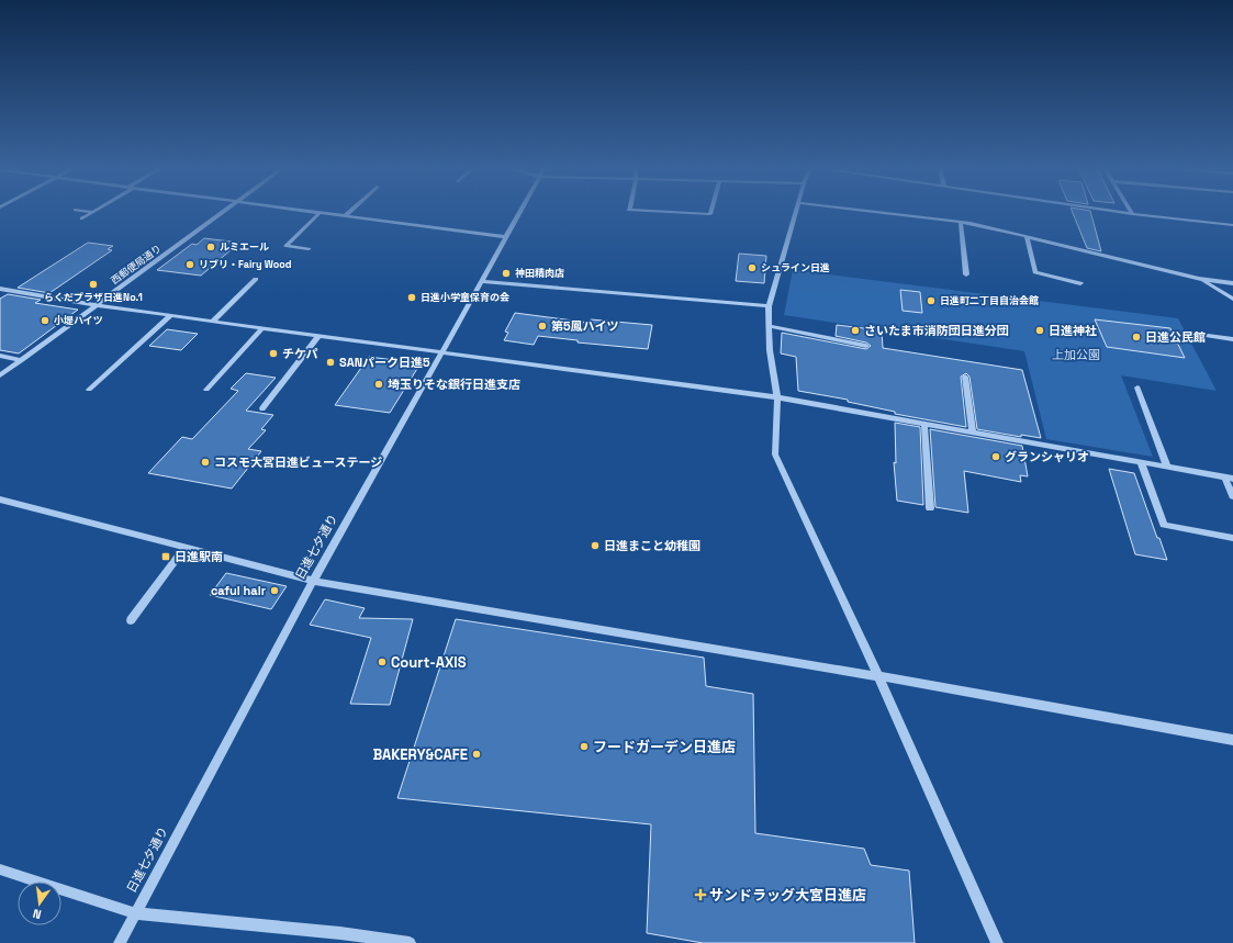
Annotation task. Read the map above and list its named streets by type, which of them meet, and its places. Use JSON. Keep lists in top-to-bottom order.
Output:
{
  "streets": {
    "street": ["西郵便局通り", "日進七夕通り"]
  },
  "parks": ["上加公園"],
  "places": {
    "other": [
      "ルミエール",
      "リブリ・Fairy Wood",
      "シュライン日進",
      "神田精肉店",
      "らくだプラザ日進No.1",
      "日進小学童保育の会",
      "日進町二丁目自治会館",
      "小堤ハイツ",
      "第5鳳ハイツ",
      "さいたま市消防団日進分団",
      "日進神社",
      "日進公民館",
      "チケパ",
      "SANパーク日進5",
      "埼玉りそな銀行日進支店",
      "グランシャリオ",
      "コスモ大宮日進ビューステージ",
      "日進まこと幼稚園",
      "caful hair",
      "Court-AXIS",
      "フードガーデン日進店",
      "BAKERY&CAFE"
    ],
    "transit": ["日進駅南"],
    "health": ["サンドラッグ大宮日進店"]
  },
  "north": "bottom"
}
